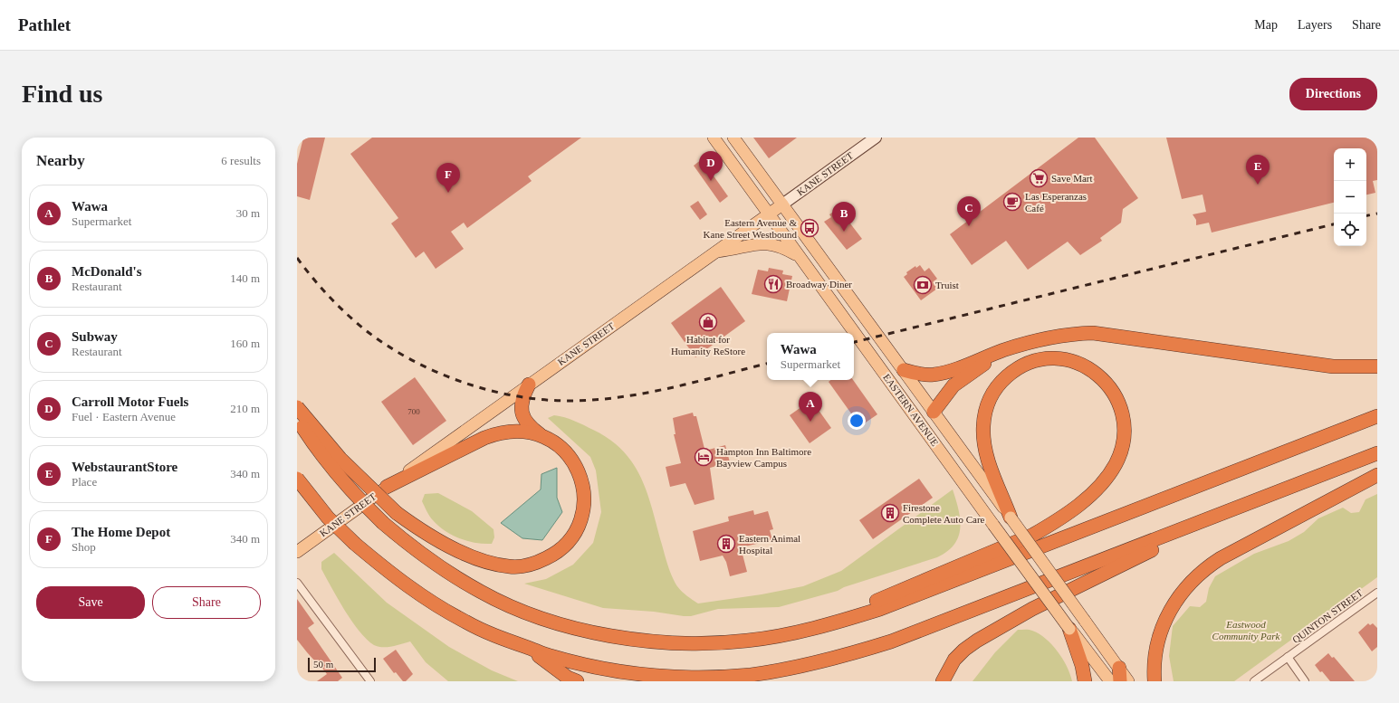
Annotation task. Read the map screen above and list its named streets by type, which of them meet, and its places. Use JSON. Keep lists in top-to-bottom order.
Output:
{
  "streets": {
    "main road": ["KANE STREET", "EASTERN AVENUE"],
    "street": ["QUINTON STREET"]
  },
  "crossings": [
    ["KANE STREET", "EASTERN AVENUE"]
  ],
  "parks": ["Eastwood Community Park"],
  "places": {
    "supermarket": ["Save Mart"],
    "cafe": ["Las Esperanzas Café"],
    "bus stop": ["Eastern Avenue & Kane Street Westbound"],
    "restaurant": ["Broadway Diner"],
    "bank": ["Truist"],
    "shop": ["Habitat for Humanity ReStore"],
    "hotel": ["Hampton Inn Baltimore Bayview Campus"],
    "building": ["Firestone Complete Auto Care", "Eastern Animal Hospital"]
  },
  "house_numbers": ["700"],
  "scale_bar": "50 m",
  "page": {
    "header": "Pathlet",
    "nav": ["Map", "Layers", "Share"],
    "buttons": [
      "Directions",
      ["Save", "Share"]
    ],
    "title": "Find us",
    "heading": ["Nearby", "6 results"],
    "map_buttons": ["+", "−"],
    "pins": [
      "D",
      "E",
      "F",
      "C",
      "B",
      "A"
    ],
    "list": [
      {
        "mark": "A",
        "name": "Wawa",
        "note": "Supermarket",
        "value": "30 m"
      },
      {
        "mark": "B",
        "name": "McDonald's",
        "note": "Restaurant",
        "value": "140 m"
      },
      {
        "mark": "C",
        "name": "Subway",
        "note": "Restaurant",
        "value": "160 m"
      },
      {
        "mark": "D",
        "name": "Carroll Motor Fuels",
        "note": "Fuel · Eastern Avenue",
        "value": "210 m"
      },
      {
        "mark": "E",
        "name": "WebstaurantStore",
        "note": "Place",
        "value": "340 m"
      },
      {
        "mark": "F",
        "name": "The Home Depot",
        "note": "Shop",
        "value": "340 m"
      }
    ],
    "popup": ["Wawa", "Supermarket"],
    "scale": "50 m"
  }
}
